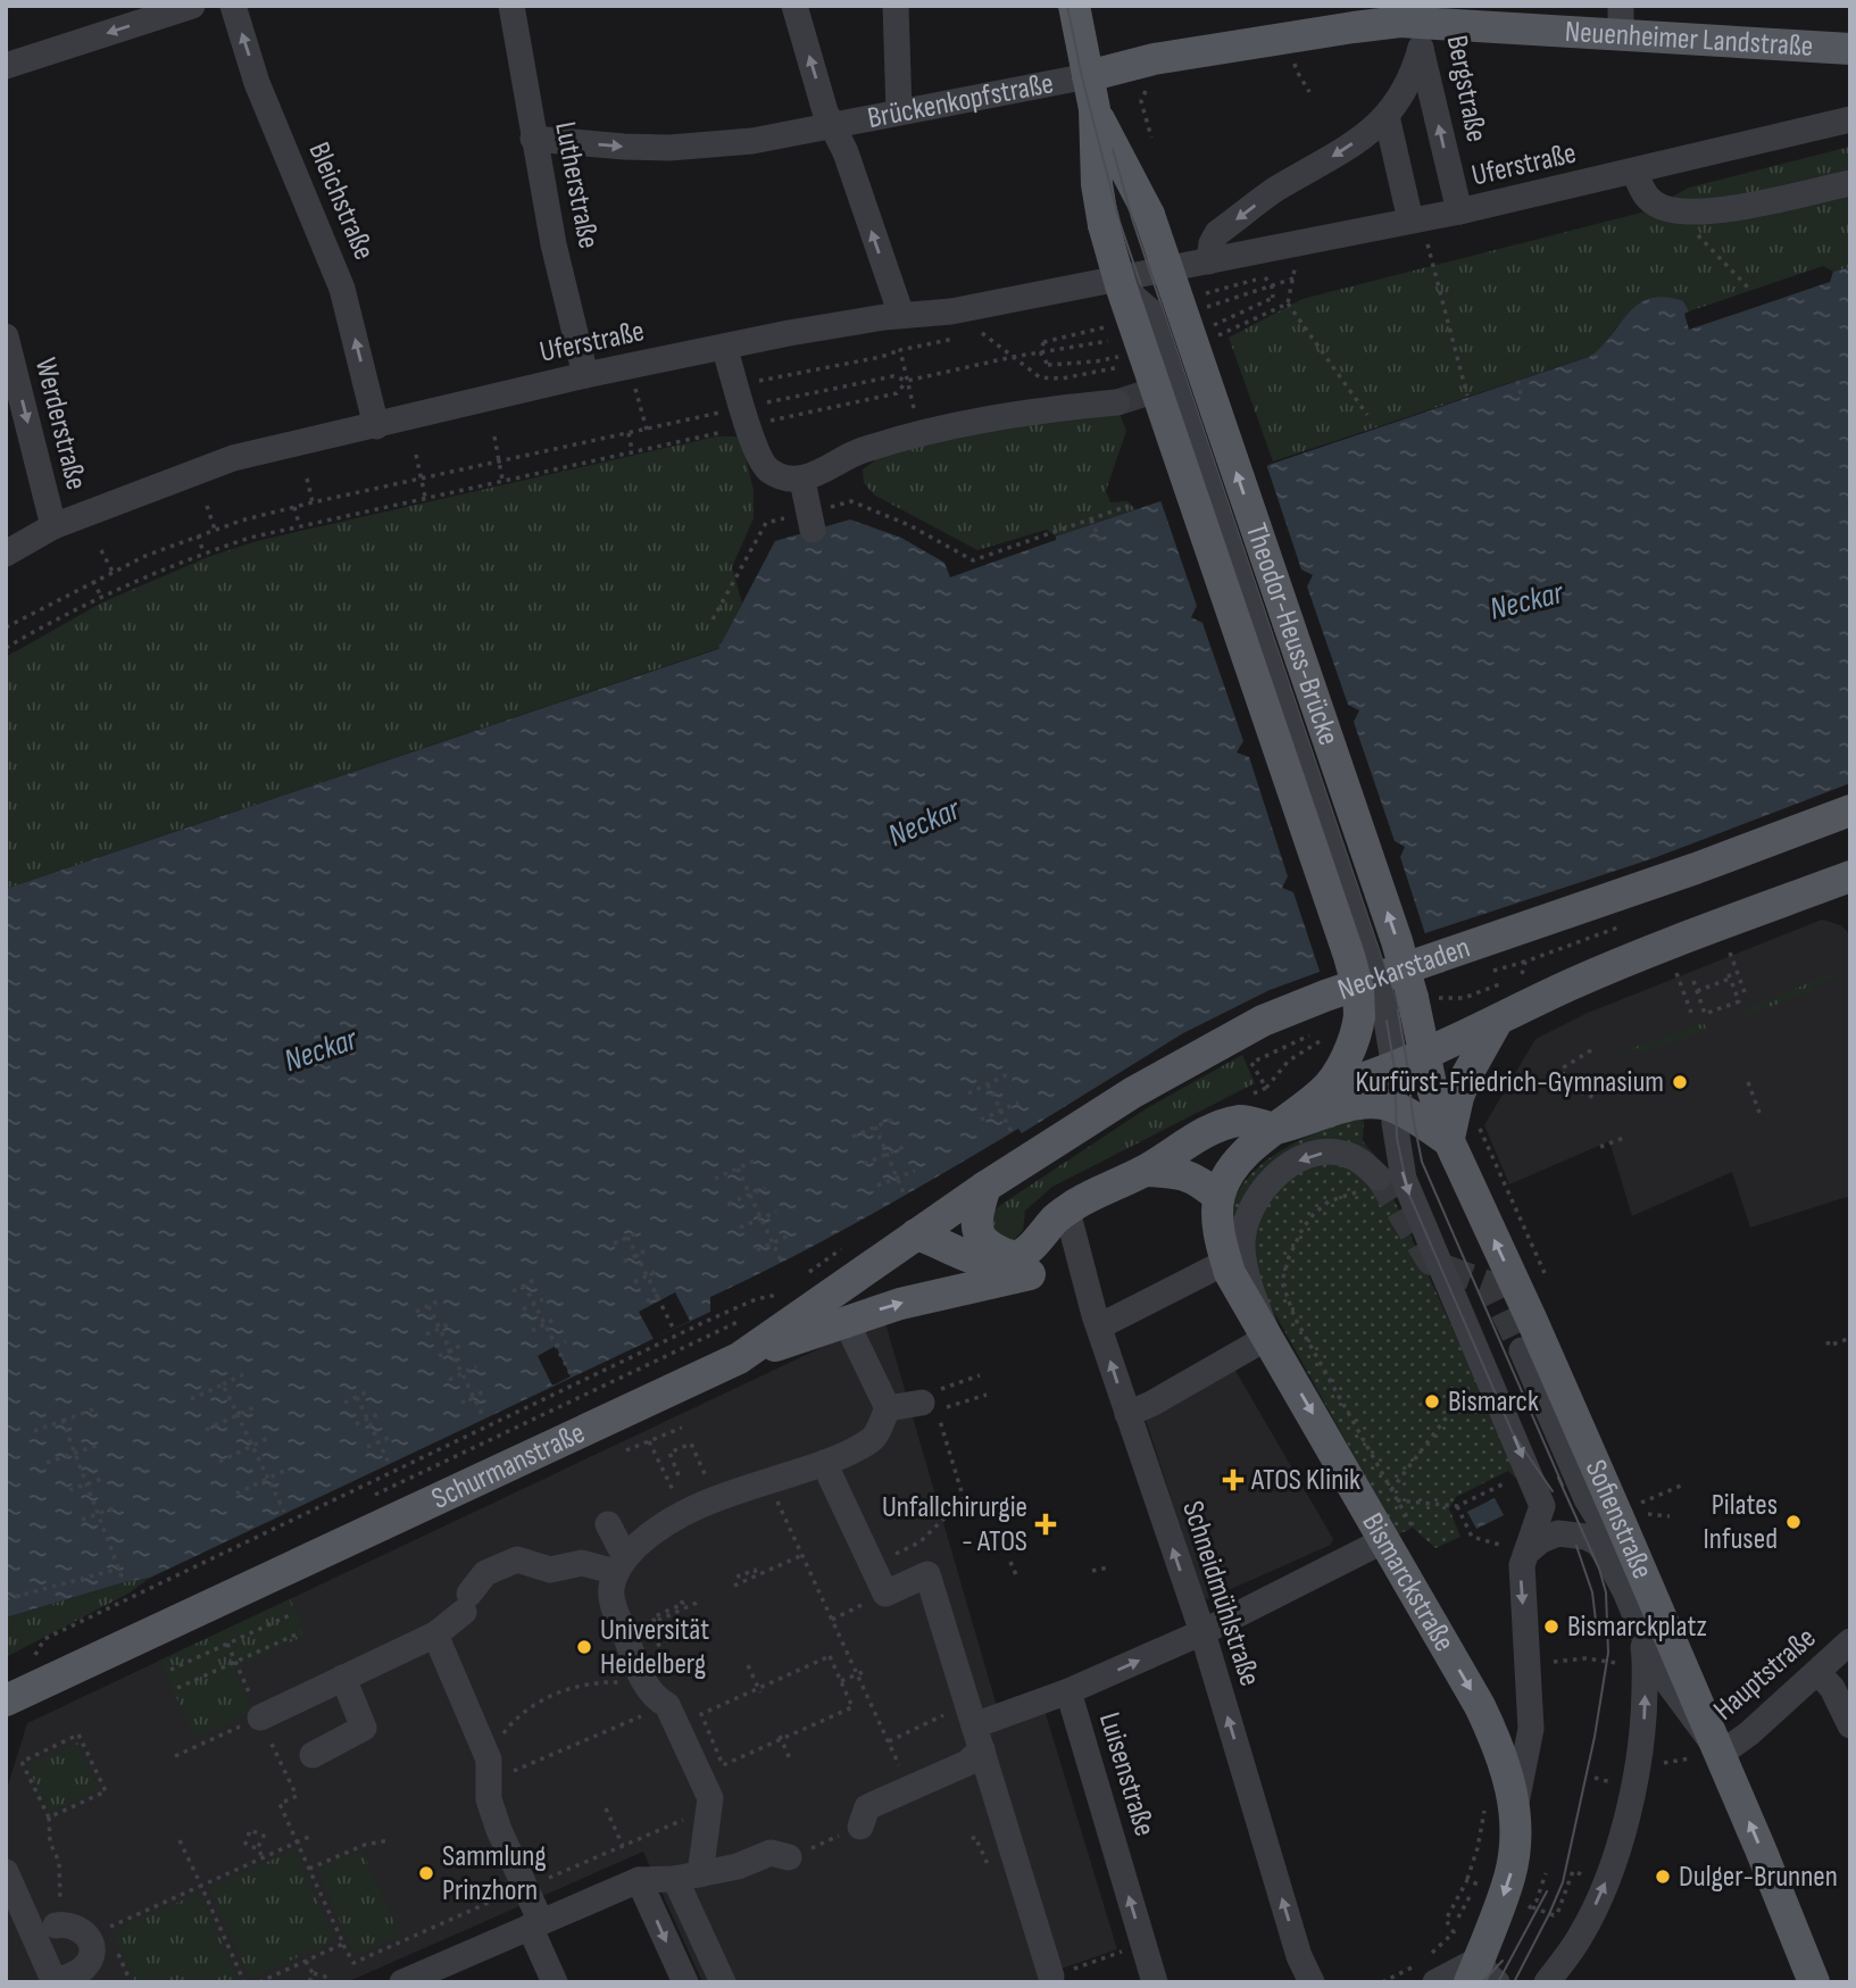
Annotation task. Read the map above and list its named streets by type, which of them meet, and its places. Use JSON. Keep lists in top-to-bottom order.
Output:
{
  "streets": {
    "main road": [
      "Neuenheimer Landstraße",
      "Brückenkopfstraße",
      "Theodor-Heuss-Brücke",
      "Neckarstaden",
      "Schurmanstraße",
      "Sofienstraße",
      "Bismarckstraße"
    ],
    "street": [
      "Bergstraße",
      "Uferstraße",
      "Lutherstraße",
      "Bleichstraße",
      "Werderstraße",
      "Schneidmühlstraße",
      "Hauptstraße",
      "Luisenstraße"
    ]
  },
  "crossings": [
    ["Neuenheimer Landstraße", "Bergstraße"],
    ["Neuenheimer Landstraße", "Brückenkopfstraße"],
    ["Bergstraße", "Uferstraße"],
    ["Brückenkopfstraße", "Lutherstraße"],
    ["Uferstraße", "Lutherstraße"],
    ["Uferstraße", "Bleichstraße"],
    ["Uferstraße", "Werderstraße"],
    ["Theodor-Heuss-Brücke", "Sofienstraße"],
    ["Neckarstaden", "Schurmanstraße"],
    ["Sofienstraße", "Hauptstraße"],
    ["Bismarckstraße", "Luisenstraße"],
    ["Schneidmühlstraße", "Luisenstraße"]
  ],
  "one_way": [
    "Bleichstraße",
    "Werderstraße",
    "Sofienstraße",
    "Bismarckstraße",
    "Schneidmühlstraße"
  ],
  "water": ["Neckar"],
  "places": {
    "other": [
      "Kurfürst-Friedrich-Gymnasium",
      "Bismarck",
      "Pilates Infused",
      "Bismarckplatz",
      "Universität Heidelberg",
      "Sammlung Prinzhorn",
      "Dulger-Brunnen"
    ],
    "health": ["ATOS Klinik", "Unfallchirurgie - ATOS"]
  }
}
